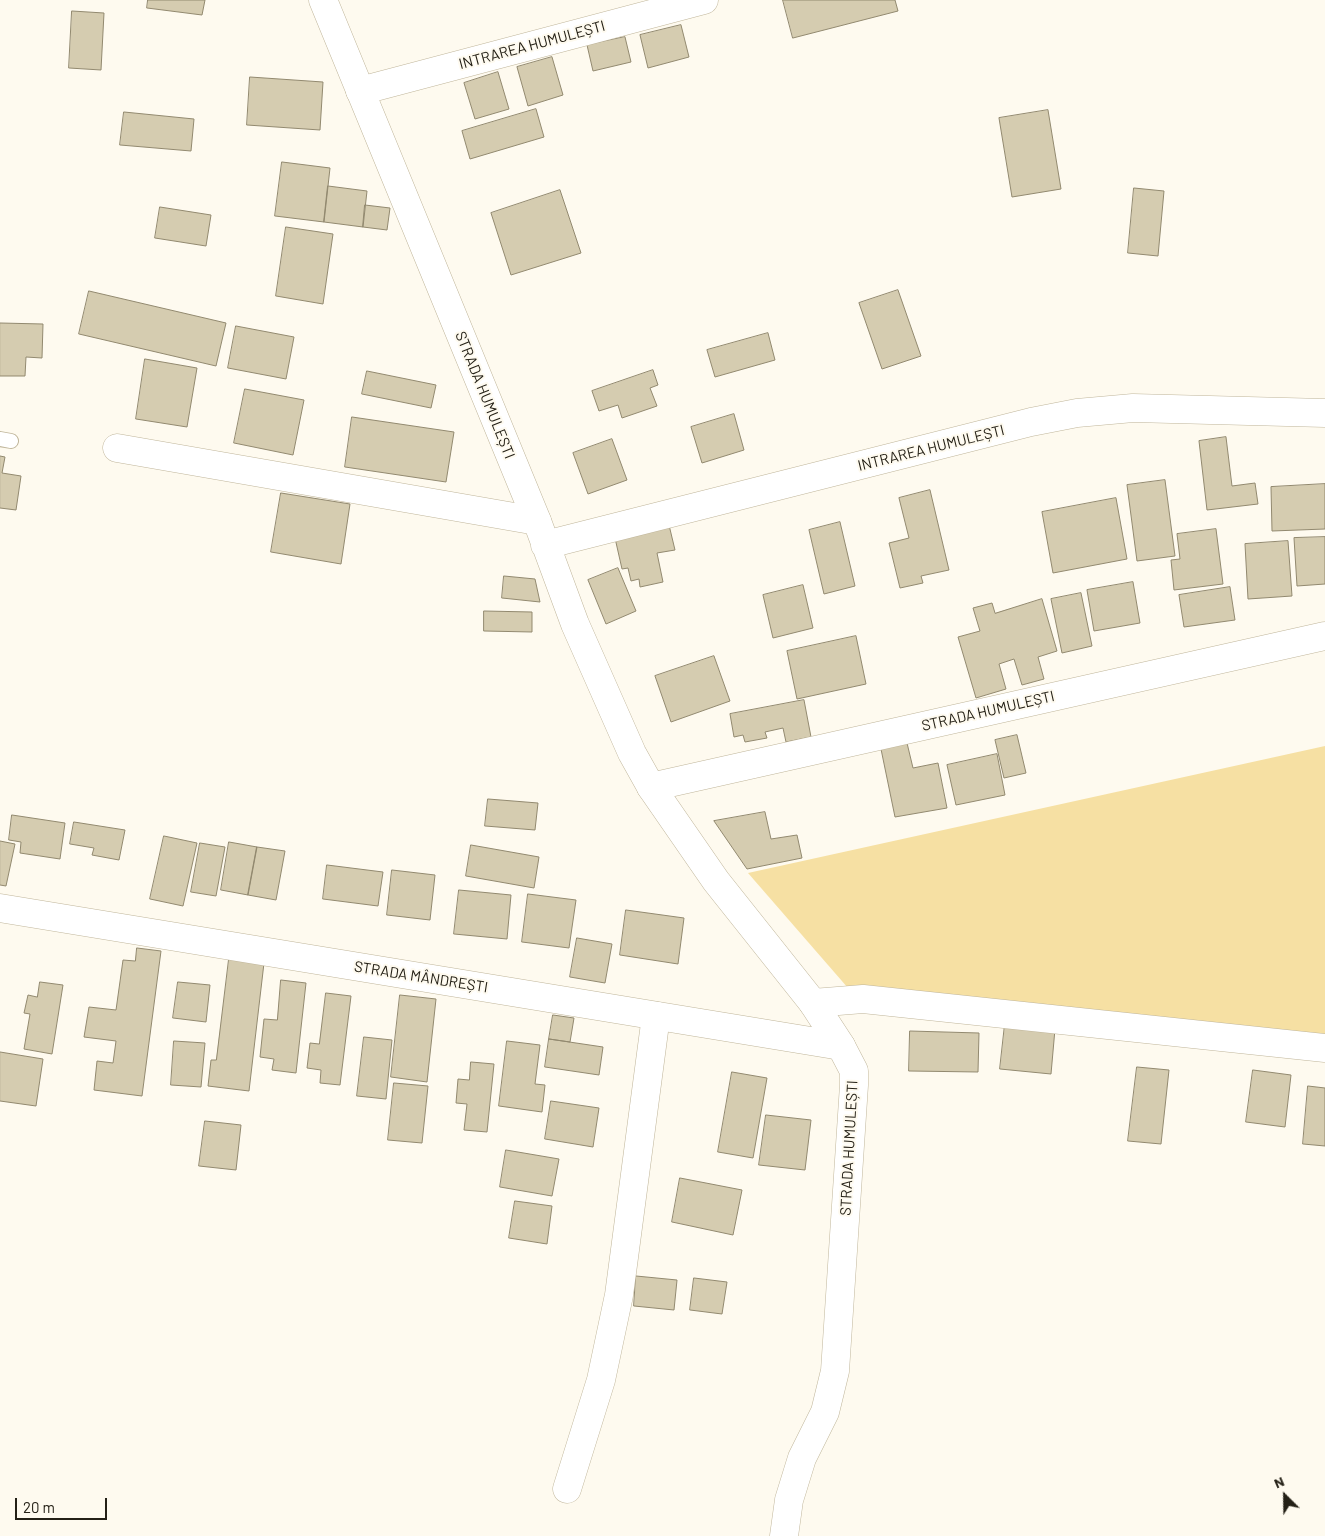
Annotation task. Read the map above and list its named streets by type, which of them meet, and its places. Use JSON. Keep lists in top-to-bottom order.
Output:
{
  "streets": {
    "street": ["INTRAREA HUMULEȘTI", "STRADA HUMULEȘTI", "STRADA MÂNDREȘTI"]
  },
  "crossings": [
    ["INTRAREA HUMULEȘTI", "STRADA HUMULEȘTI"],
    ["STRADA HUMULEȘTI", "STRADA MÂNDREȘTI"]
  ],
  "scale_bar": "20 m",
  "north": "top left"
}
